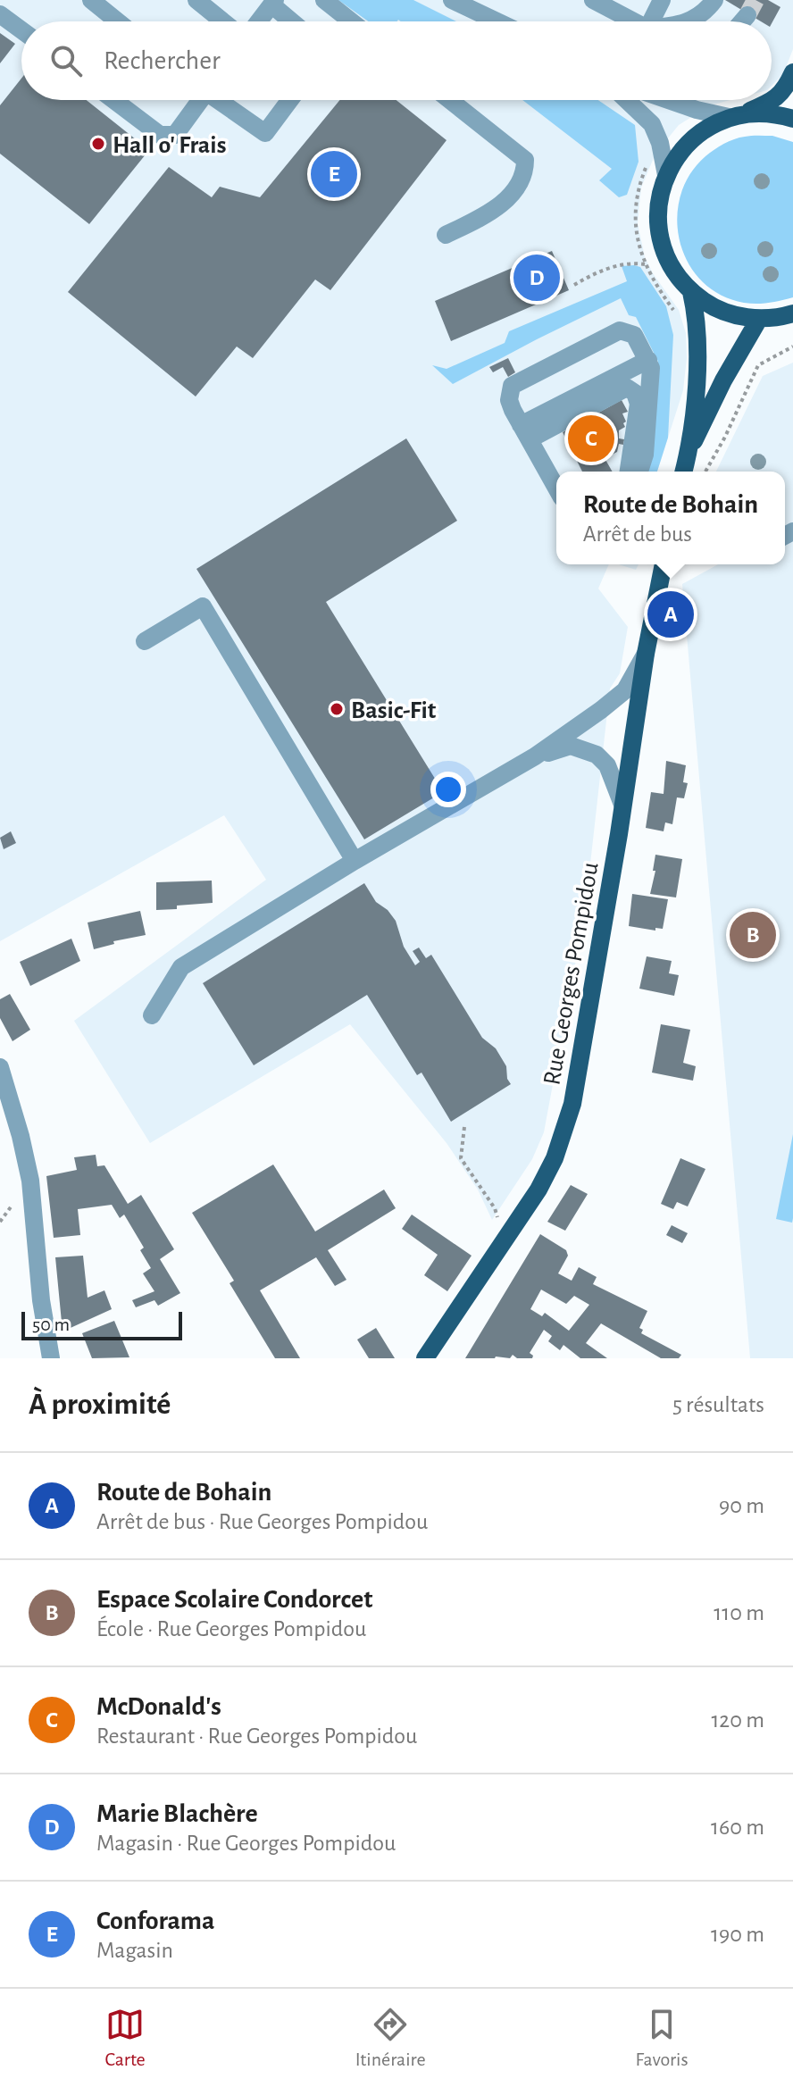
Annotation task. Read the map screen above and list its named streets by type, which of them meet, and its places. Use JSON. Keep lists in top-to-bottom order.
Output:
{
  "streets": {
    "main road": ["Rue Georges Pompidou"]
  },
  "places": ["Hall o' Frais", "Basic-Fit"],
  "scale_bar": "50 m",
  "page": {
    "search": "Rechercher",
    "pins": [
      "E",
      "D",
      "C",
      "A",
      "B"
    ],
    "popup": ["Route de Bohain", "Arrêt de bus"],
    "scale": "50 m",
    "heading": ["À proximité", "5 résultats"],
    "list": [
      {
        "mark": "A",
        "name": "Route de Bohain",
        "note": "Arrêt de bus · Rue Georges Pompidou",
        "value": "90 m"
      },
      {
        "mark": "B",
        "name": "Espace Scolaire Condorcet",
        "note": "École · Rue Georges Pompidou",
        "value": "110 m"
      },
      {
        "mark": "C",
        "name": "McDonald's",
        "note": "Restaurant · Rue Georges Pompidou",
        "value": "120 m"
      },
      {
        "mark": "D",
        "name": "Marie Blachère",
        "note": "Magasin · Rue Georges Pompidou",
        "value": "160 m"
      },
      {
        "mark": "E",
        "name": "Conforama",
        "note": "Magasin",
        "value": "190 m"
      }
    ],
    "nav": ["Carte", "Itinéraire", "Favoris"]
  }
}
